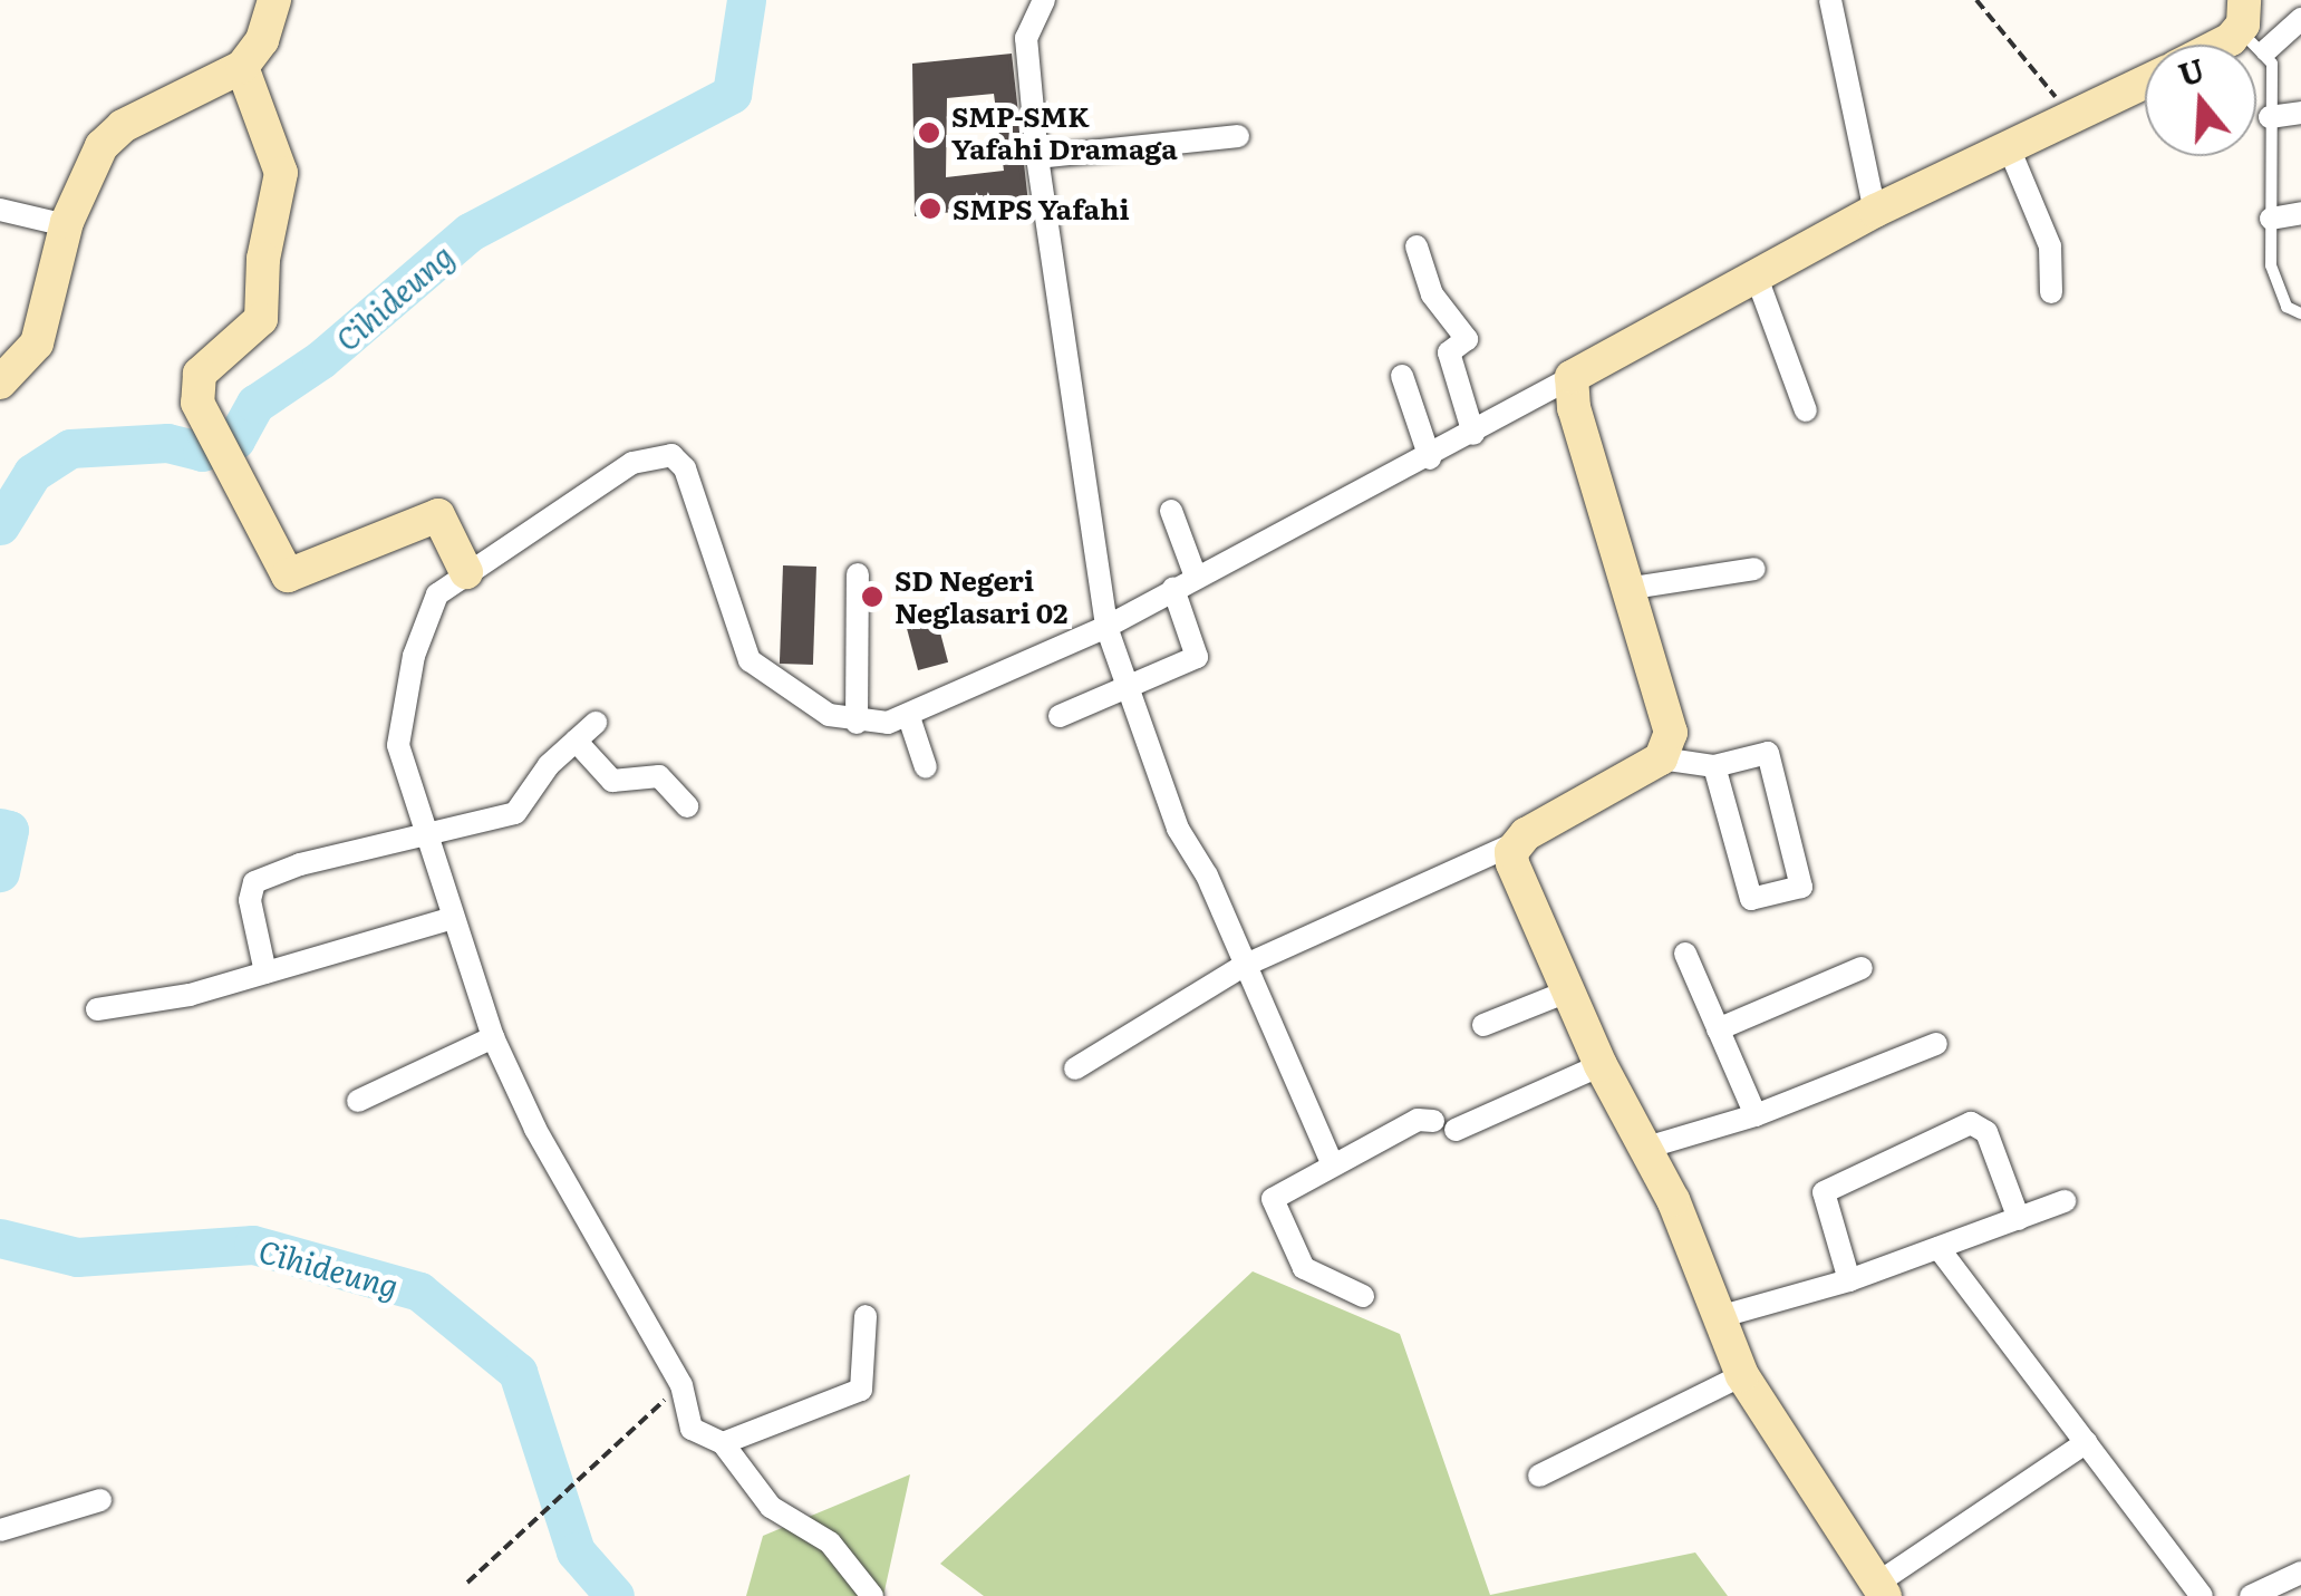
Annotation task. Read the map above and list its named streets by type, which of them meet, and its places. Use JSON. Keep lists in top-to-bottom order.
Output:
{
  "water": ["Cihideung"],
  "places": ["SMP-SMK Yafahi Dramaga", "SMPS Yafahi", "SD Negeri Neglasari 02"],
  "north": "top"
}
